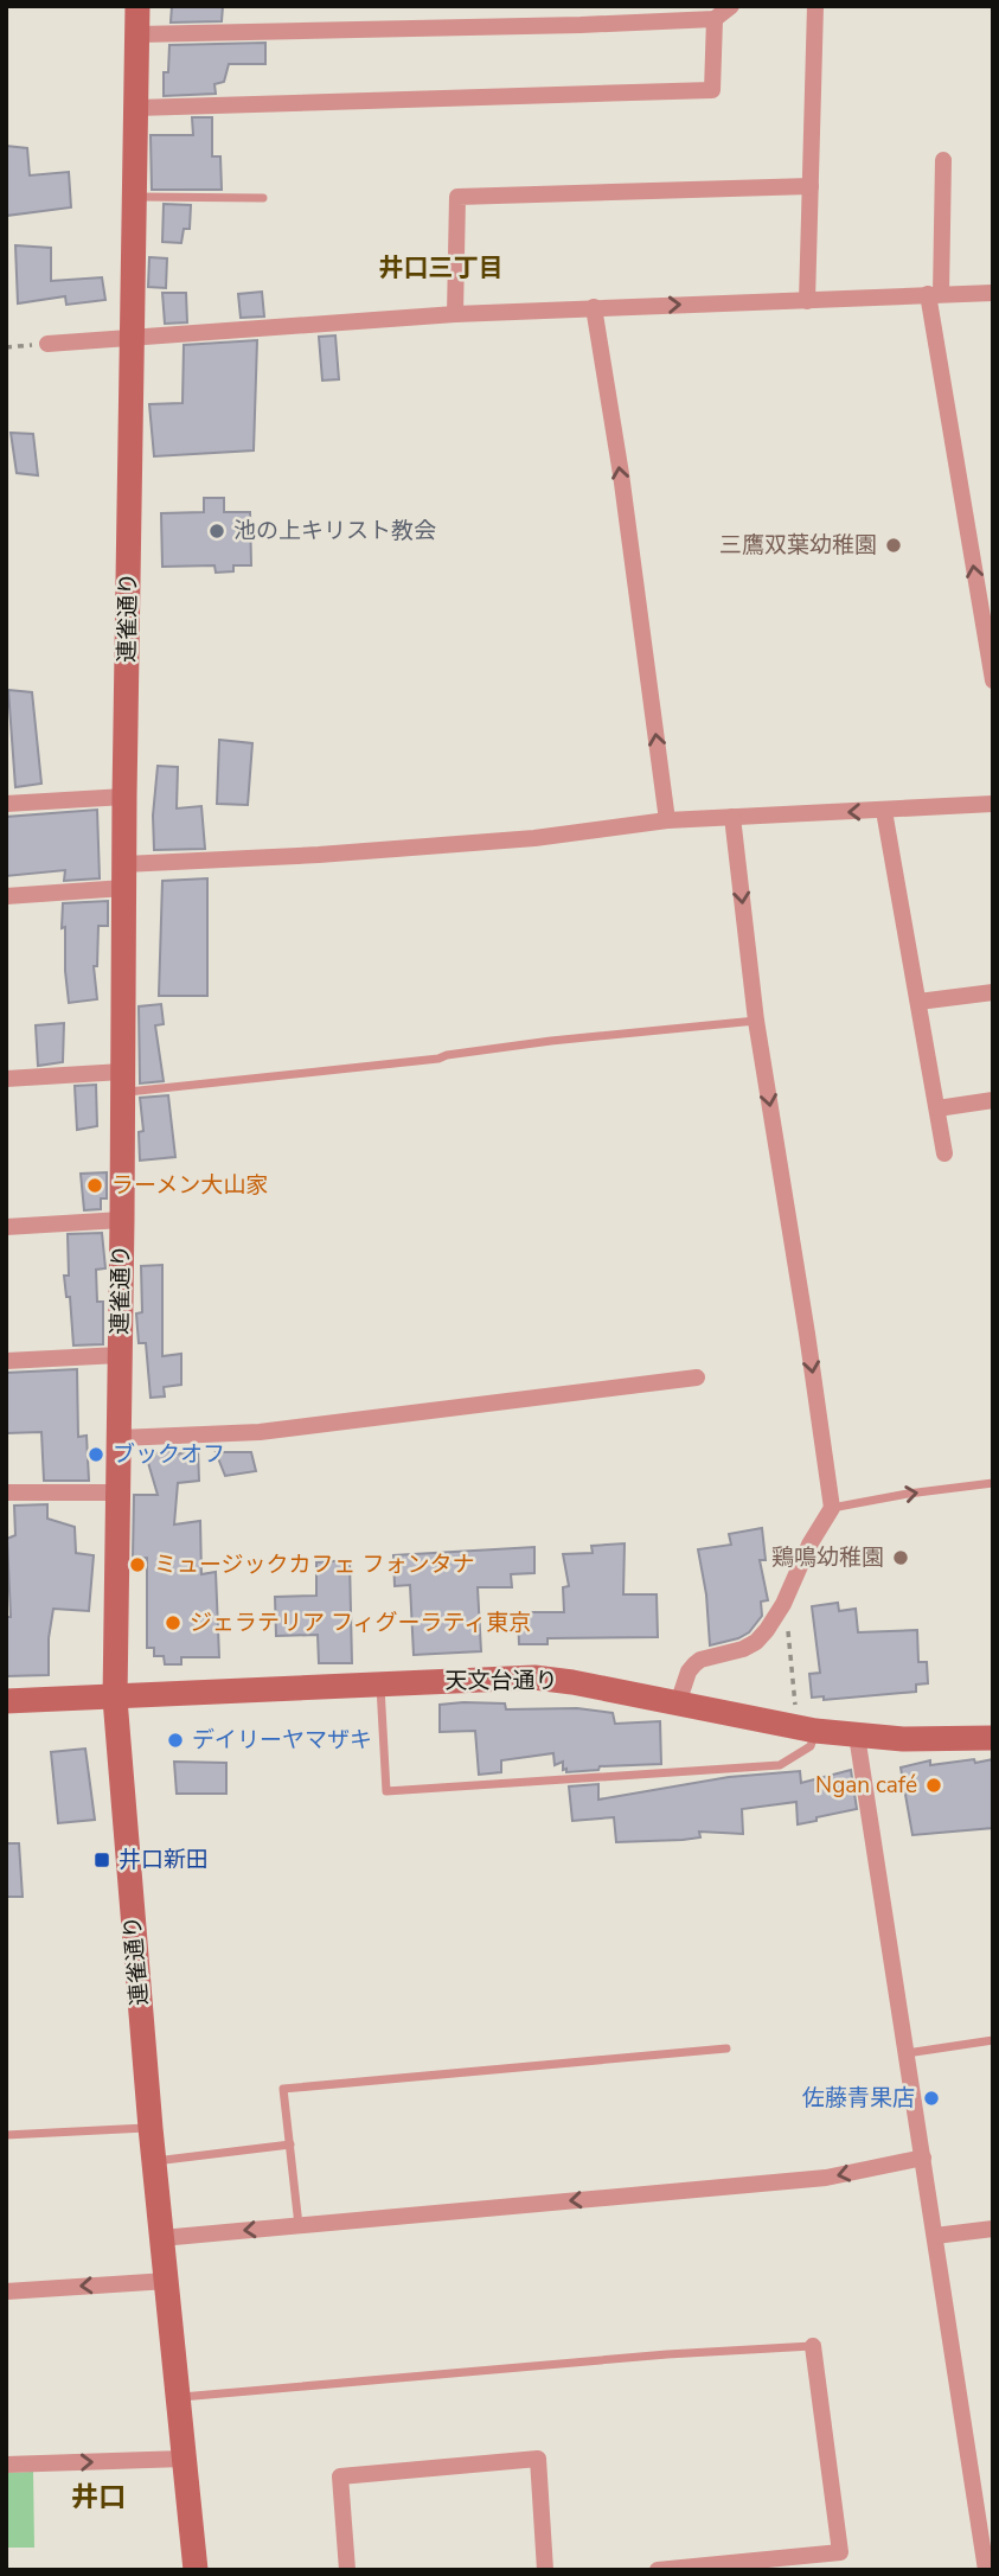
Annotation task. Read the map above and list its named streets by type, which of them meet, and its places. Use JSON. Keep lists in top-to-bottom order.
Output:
{
  "streets": {
    "main road": ["連雀通り", "天文台通り"]
  },
  "crossings": [
    ["連雀通り", "天文台通り"]
  ],
  "districts": ["井口三丁目", "井口"],
  "places": {
    "other": [
      "池の上キリスト教会",
      "三鷹双葉幼稚園",
      "ラーメン大山家",
      "ブックオフ",
      "鶏鳴幼稚園",
      "ミュージックカフェ フォンタナ",
      "ジェラテリア フィグーラティ東京",
      "デイリーヤマザキ",
      "Ngan café",
      "佐藤青果店"
    ],
    "transit": ["井口新田"]
  }
}
